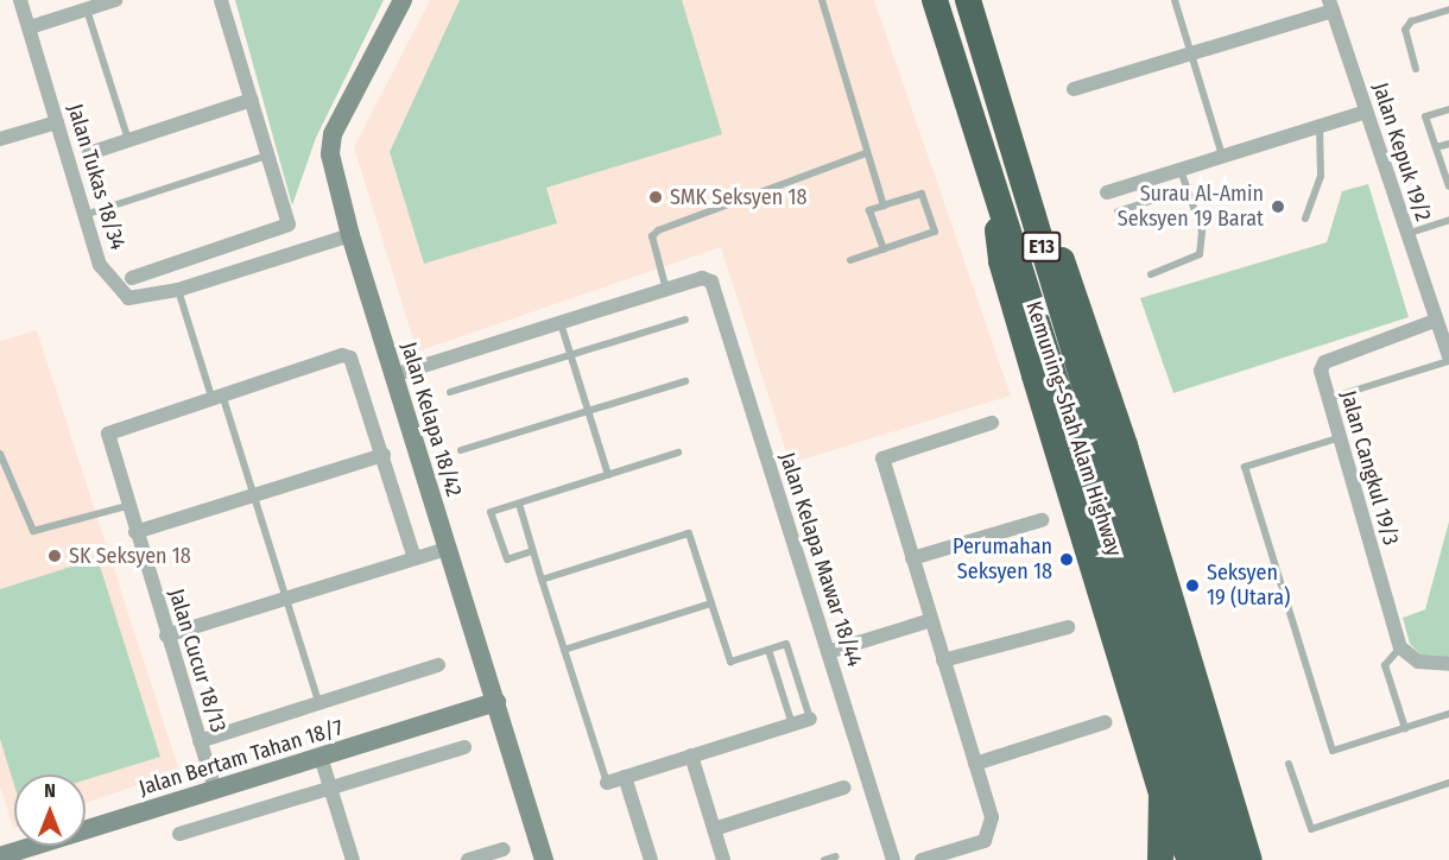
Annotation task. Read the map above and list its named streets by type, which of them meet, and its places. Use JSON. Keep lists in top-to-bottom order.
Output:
{
  "streets": {
    "highway": ["E13", "Kemuning–Shah Alam Highway"],
    "street": [
      "Jalan Kepuk 19/2",
      "Jalan Tukas 18/34",
      "Jalan Kelapa 18/42",
      "Jalan Cangkul 19/3",
      "Jalan Kelapa Mawar 18/44",
      "Jalan Cucur 18/13",
      "Jalan Bertam Tahan 18/7"
    ]
  },
  "crossings": [
    ["Jalan Kepuk 19/2", "Jalan Cangkul 19/3"],
    ["Jalan Tukas 18/34", "Jalan Kelapa 18/42"],
    ["Jalan Kelapa 18/42", "Jalan Bertam Tahan 18/7"],
    ["Jalan Cucur 18/13", "Jalan Bertam Tahan 18/7"]
  ],
  "places": [
    "SMK Seksyen 18",
    "Surau Al-Amin Seksyen 19 Barat",
    "SK Seksyen 18",
    "Perumahan Seksyen 18",
    "Seksyen 19 (Utara)"
  ],
  "north": "top"
}
